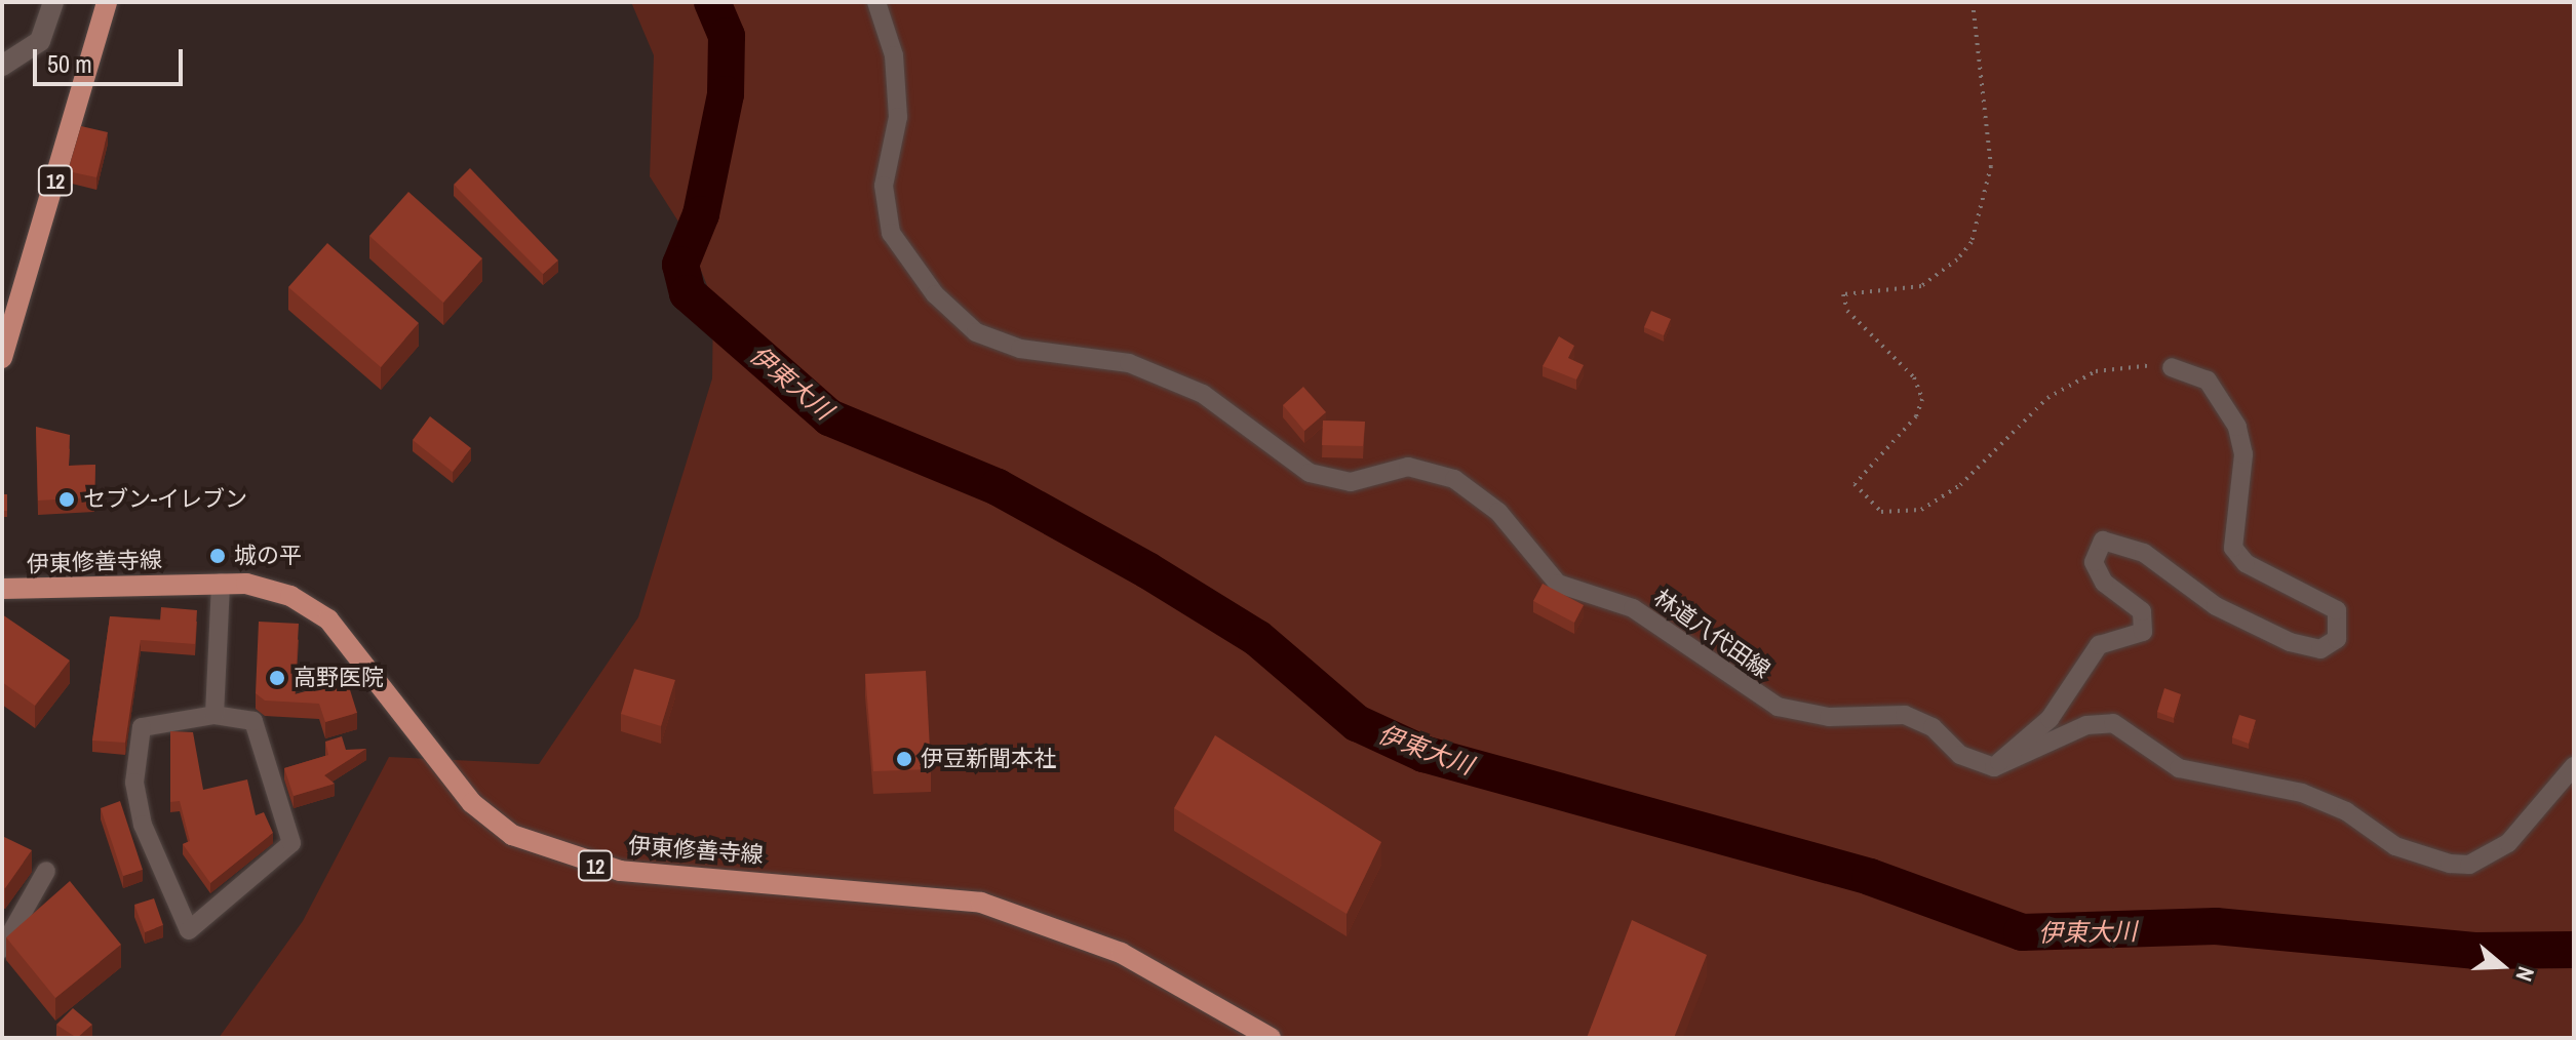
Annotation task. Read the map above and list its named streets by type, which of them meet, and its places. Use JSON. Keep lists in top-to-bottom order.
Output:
{
  "streets": {
    "main road": ["12", "伊東修善寺線"],
    "street": ["林道八代田線"]
  },
  "water": ["伊東大川"],
  "places": [
    "セブン-イレブン",
    "城の平",
    "高野医院",
    "伊豆新聞本社"
  ],
  "scale_bar": "50 m",
  "north": "right"
}
